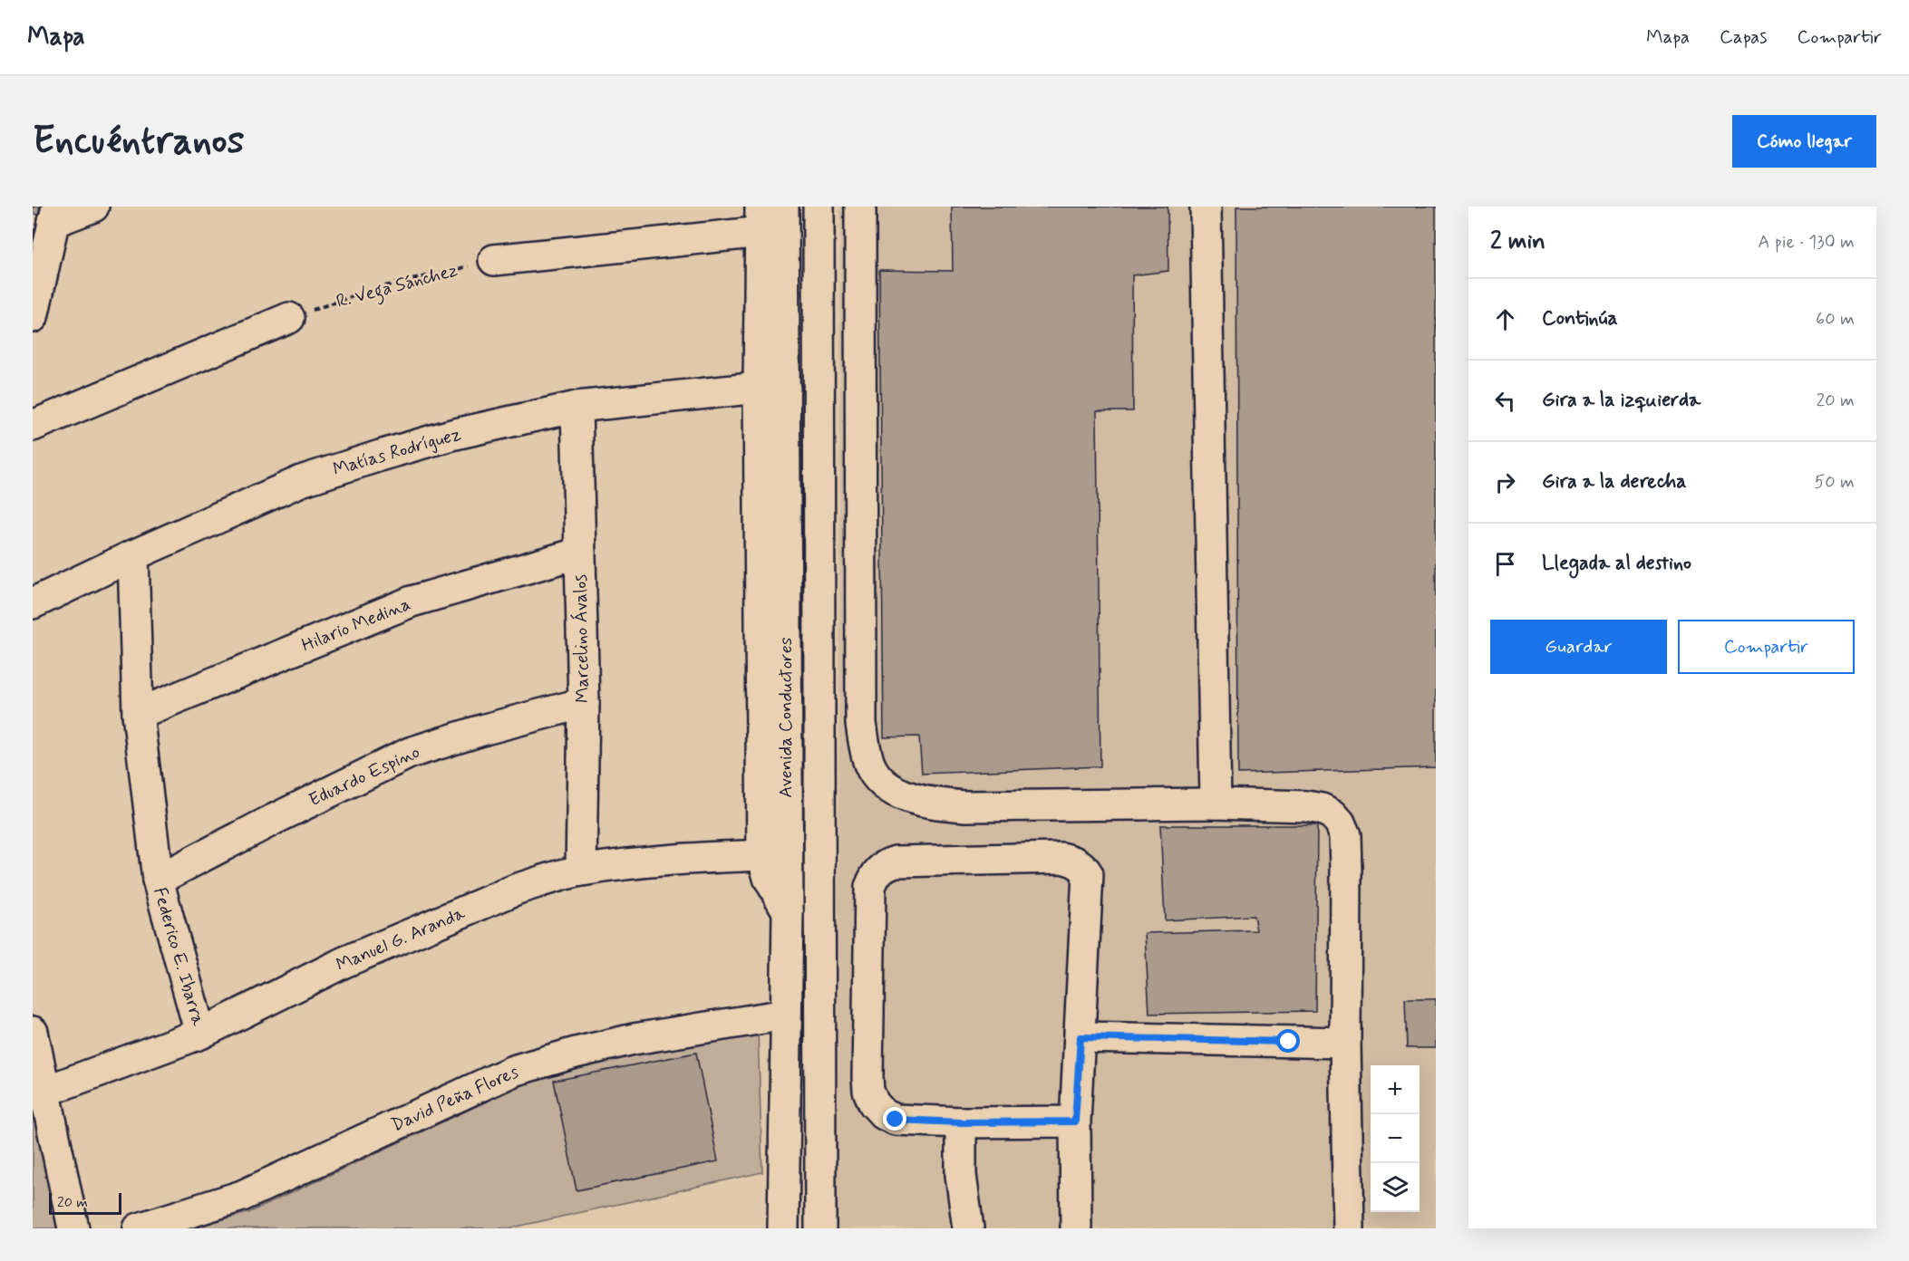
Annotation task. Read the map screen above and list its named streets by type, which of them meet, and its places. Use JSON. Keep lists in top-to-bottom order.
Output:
{
  "streets": {
    "street": [
      "Matías Rodríguez",
      "Hilario Medina",
      "Marcelino Ávalos",
      "Avenida Conductores",
      "Eduardo Espino",
      "Manuel G. Aranda",
      "Federico E. Ibarra",
      "David Peña Flores"
    ],
    "path": ["R. Vega Sánchez"]
  },
  "crossings": [
    ["Matías Rodríguez", "Marcelino Ávalos"],
    ["Matías Rodríguez", "Avenida Conductores"],
    ["Hilario Medina", "Marcelino Ávalos"],
    ["Hilario Medina", "Federico E. Ibarra"],
    ["Marcelino Ávalos", "Eduardo Espino"],
    ["Marcelino Ávalos", "Manuel G. Aranda"],
    ["Avenida Conductores", "Manuel G. Aranda"],
    ["Avenida Conductores", "David Peña Flores"],
    ["Eduardo Espino", "Federico E. Ibarra"],
    ["Manuel G. Aranda", "Federico E. Ibarra"]
  ],
  "scale_bar": "20 m",
  "page": {
    "header": "Mapa",
    "nav": ["Mapa", "Capas", "Compartir"],
    "buttons": [
      "Cómo llegar",
      ["Guardar", "Compartir"]
    ],
    "title": "Encuéntranos",
    "heading": ["2 min", "A pie · 130 m"],
    "list": [
      ["Continúa", "60 m"],
      ["Gira a la izquierda", "20 m"],
      ["Gira a la derecha", "50 m"],
      "Llegada al destino"
    ],
    "map_buttons": ["+", "−"],
    "scale": "20 m"
  }
}
